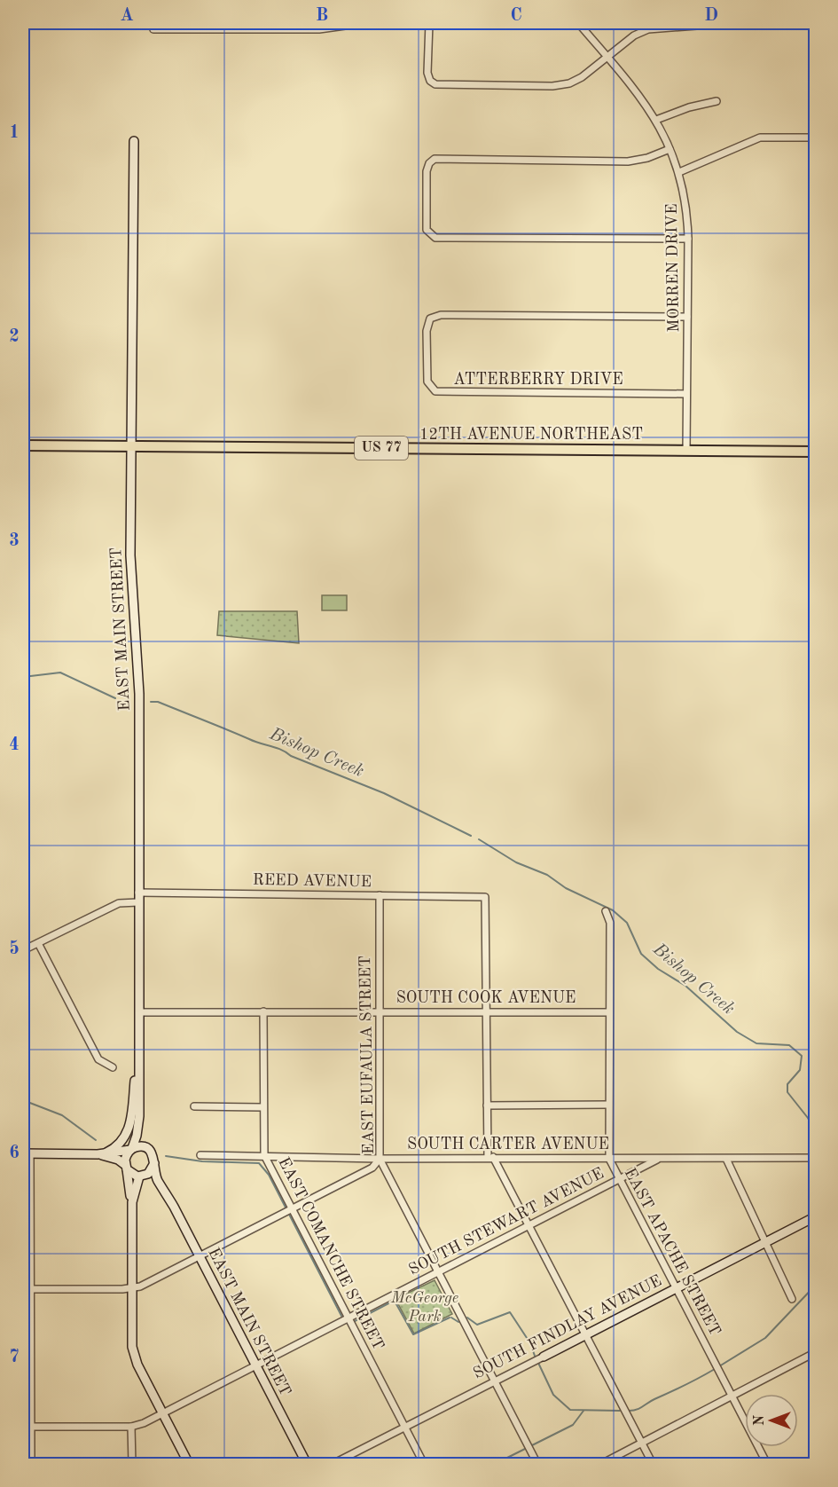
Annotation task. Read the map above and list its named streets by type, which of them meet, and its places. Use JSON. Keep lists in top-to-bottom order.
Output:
{
  "streets": {
    "main road": ["12TH AVENUE NORTHEAST", "US 77"],
    "street": [
      "MORREN DRIVE",
      "ATTERBERRY DRIVE",
      "EAST MAIN STREET",
      "REED AVENUE",
      "SOUTH COOK AVENUE",
      "EAST EUFAULA STREET",
      "SOUTH CARTER AVENUE",
      "SOUTH STEWART AVENUE",
      "EAST APACHE STREET",
      "EAST COMANCHE STREET",
      "SOUTH FINDLAY AVENUE"
    ]
  },
  "crossings": [
    ["MORREN DRIVE", "ATTERBERRY DRIVE"],
    ["MORREN DRIVE", "12TH AVENUE NORTHEAST"],
    ["12TH AVENUE NORTHEAST", "EAST MAIN STREET"],
    ["EAST MAIN STREET", "REED AVENUE"],
    ["EAST MAIN STREET", "SOUTH COOK AVENUE"],
    ["EAST MAIN STREET", "SOUTH STEWART AVENUE"],
    ["REED AVENUE", "SOUTH COOK AVENUE"],
    ["REED AVENUE", "EAST EUFAULA STREET"],
    ["SOUTH COOK AVENUE", "EAST EUFAULA STREET"],
    ["SOUTH COOK AVENUE", "EAST APACHE STREET"],
    ["SOUTH COOK AVENUE", "EAST COMANCHE STREET"],
    ["EAST EUFAULA STREET", "SOUTH CARTER AVENUE"],
    ["EAST EUFAULA STREET", "SOUTH STEWART AVENUE"],
    ["EAST EUFAULA STREET", "SOUTH FINDLAY AVENUE"],
    ["SOUTH CARTER AVENUE", "SOUTH STEWART AVENUE"],
    ["SOUTH CARTER AVENUE", "EAST APACHE STREET"],
    ["SOUTH CARTER AVENUE", "EAST COMANCHE STREET"],
    ["SOUTH STEWART AVENUE", "EAST APACHE STREET"],
    ["SOUTH STEWART AVENUE", "EAST COMANCHE STREET"],
    ["EAST APACHE STREET", "SOUTH FINDLAY AVENUE"],
    ["EAST COMANCHE STREET", "SOUTH FINDLAY AVENUE"]
  ],
  "water": ["Bishop Creek"],
  "parks": ["McGeorge Park"],
  "north": "left",
  "grid": {
    "columns": [
      "A",
      "B",
      "C",
      "D"
    ],
    "rows": [
      "1",
      "2",
      "3",
      "4",
      "5",
      "6",
      "7"
    ]
  }
}
